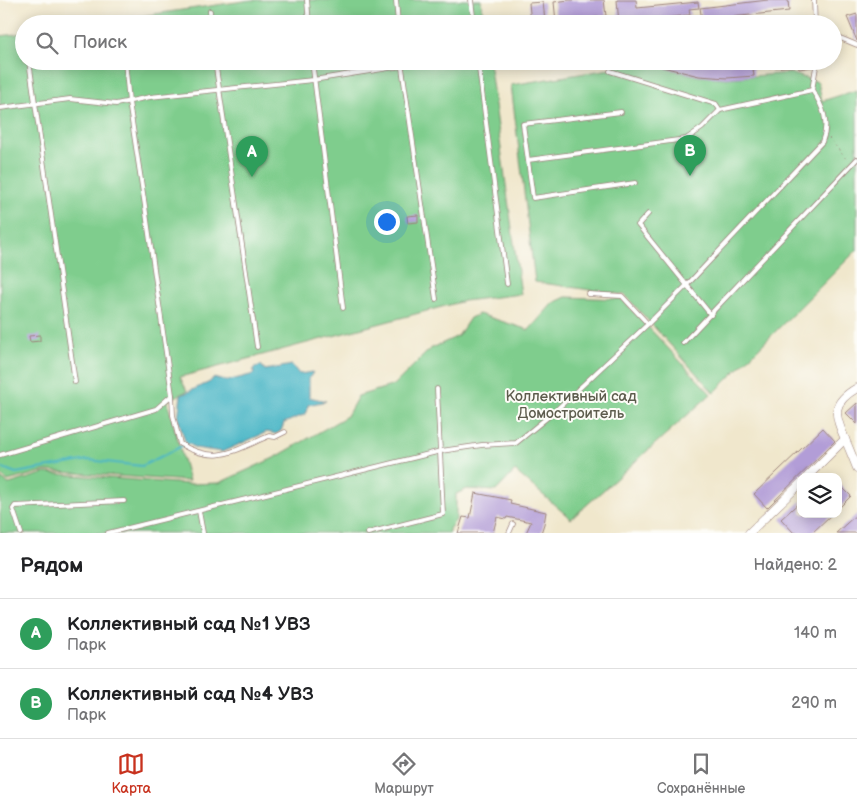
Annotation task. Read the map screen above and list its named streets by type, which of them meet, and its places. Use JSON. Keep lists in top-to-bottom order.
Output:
{
  "parks": ["Коллективный сад Домостроитель"],
  "page": {
    "search": "Поиск",
    "pins": ["B", "A"],
    "heading": ["Рядом", "Найдено: 2"],
    "list": [
      {
        "mark": "A",
        "name": "Коллективный сад №1 УВЗ",
        "note": "Парк",
        "value": "140 m"
      },
      {
        "mark": "B",
        "name": "Коллективный сад №4 УВЗ",
        "note": "Парк",
        "value": "290 m"
      }
    ],
    "nav": ["Карта", "Маршрут", "Сохранённые"]
  }
}
